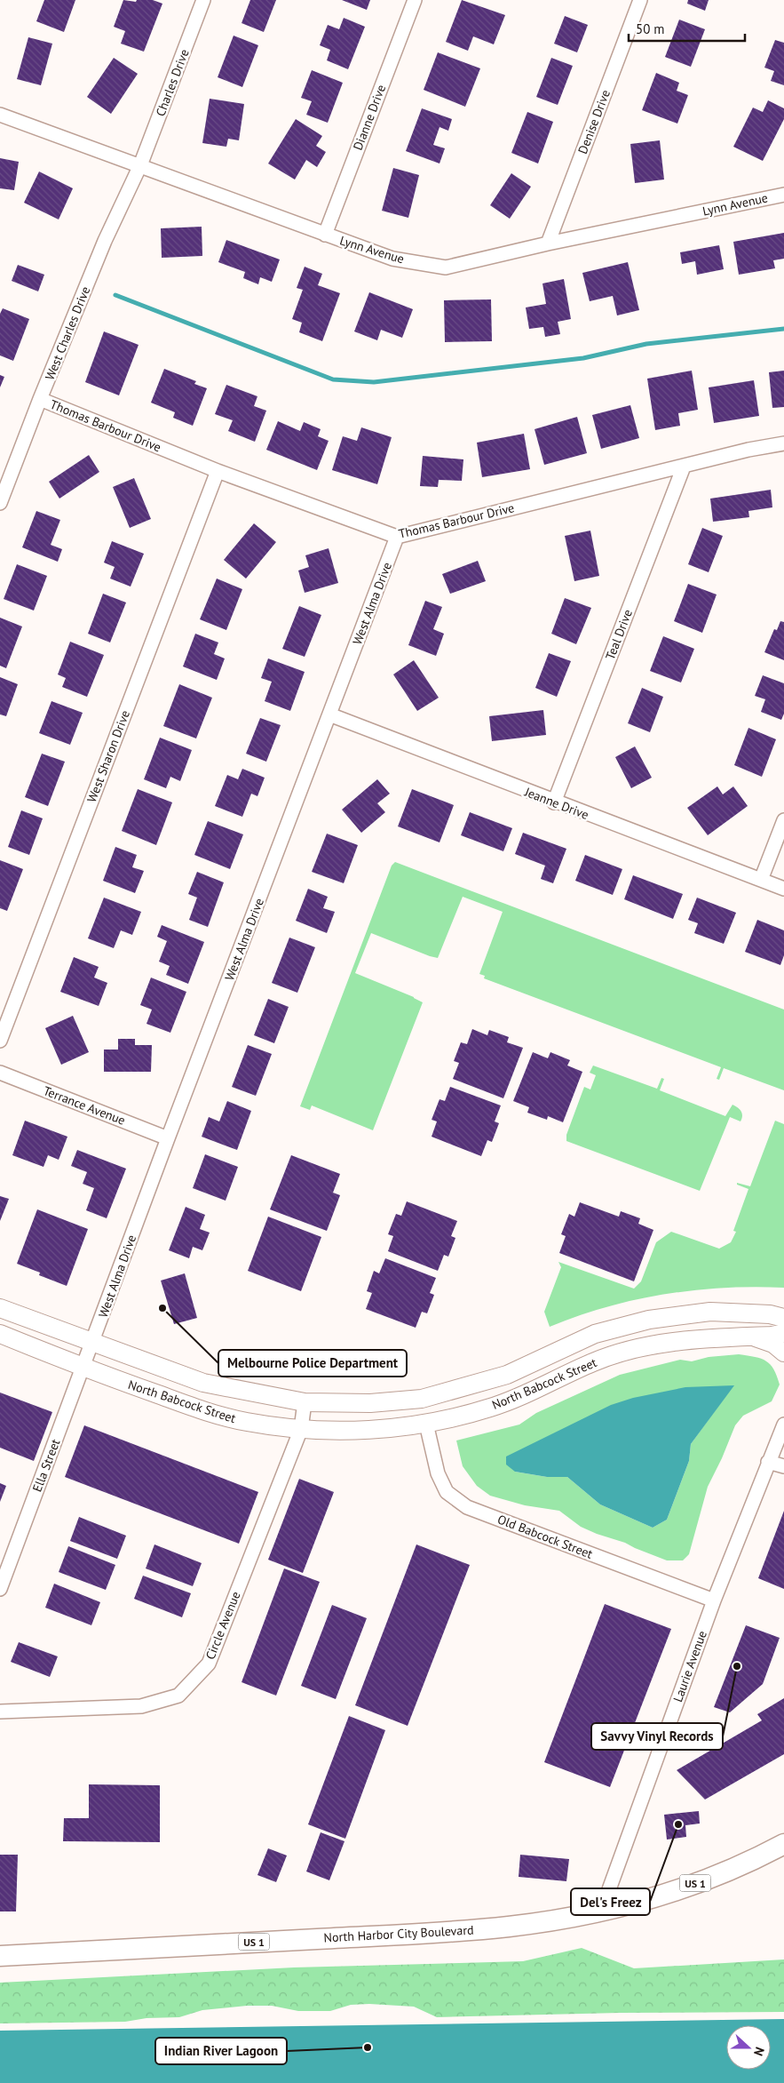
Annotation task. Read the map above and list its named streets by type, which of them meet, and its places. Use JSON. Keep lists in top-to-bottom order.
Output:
{
  "streets": {
    "main road": ["North Babcock Street", "US 1", "North Harbor City Boulevard"],
    "street": [
      "Charles Drive",
      "Dianne Drive",
      "Denise Drive",
      "Lynn Avenue",
      "West Charles Drive",
      "Thomas Barbour Drive",
      "West Alma Drive",
      "Teal Drive",
      "West Sharon Drive",
      "Jeanne Drive",
      "Terrance Avenue",
      "Ella Street",
      "Old Babcock Street",
      "Circle Avenue",
      "Laurie Avenue"
    ]
  },
  "crossings": [
    ["Charles Drive", "Lynn Avenue"],
    ["Charles Drive", "West Charles Drive"],
    ["Dianne Drive", "Lynn Avenue"],
    ["Denise Drive", "Lynn Avenue"],
    ["Lynn Avenue", "West Charles Drive"],
    ["West Charles Drive", "Thomas Barbour Drive"],
    ["Thomas Barbour Drive", "West Alma Drive"],
    ["Thomas Barbour Drive", "Teal Drive"],
    ["Thomas Barbour Drive", "West Sharon Drive"],
    ["West Alma Drive", "Jeanne Drive"],
    ["West Alma Drive", "Terrance Avenue"],
    ["West Alma Drive", "North Babcock Street"],
    ["West Alma Drive", "Ella Street"],
    ["Teal Drive", "Jeanne Drive"],
    ["North Babcock Street", "Ella Street"],
    ["North Babcock Street", "Old Babcock Street"],
    ["North Babcock Street", "Circle Avenue"],
    ["Old Babcock Street", "Laurie Avenue"],
    ["Laurie Avenue", "North Harbor City Boulevard"]
  ],
  "places": [
    "Melbourne Police Department",
    "Savvy Vinyl Records",
    "Del's Freez",
    "Indian River Lagoon"
  ],
  "scale_bar": "50 m",
  "north": "right"
}
